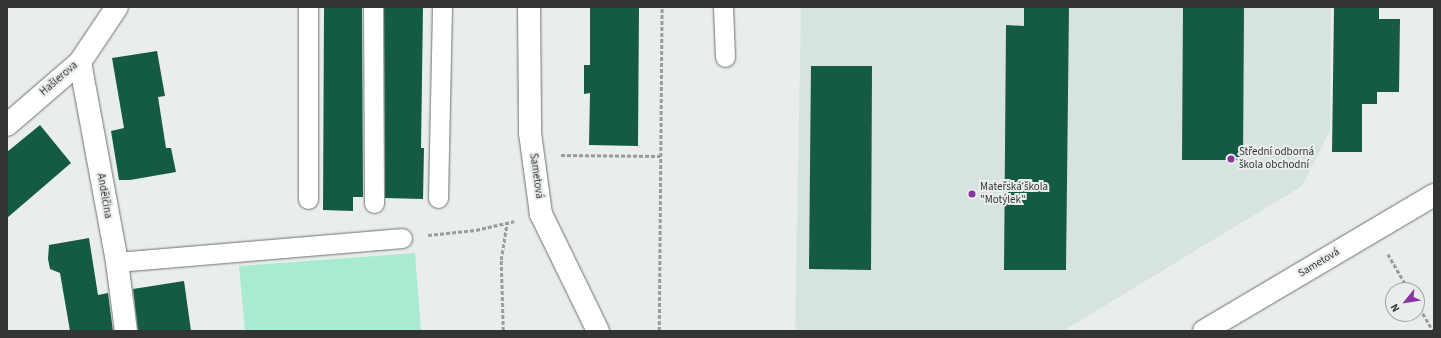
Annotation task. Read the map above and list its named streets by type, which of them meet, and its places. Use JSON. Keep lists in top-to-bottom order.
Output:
{
  "streets": {
    "street": ["Hašlerova", "Sametová", "Andělčina"]
  },
  "crossings": [
    ["Hašlerova", "Andělčina"]
  ],
  "places": ["Střední odborná škola obchodní", "Mateřská škola \"Motýlek\""],
  "north": "bottom left"
}
